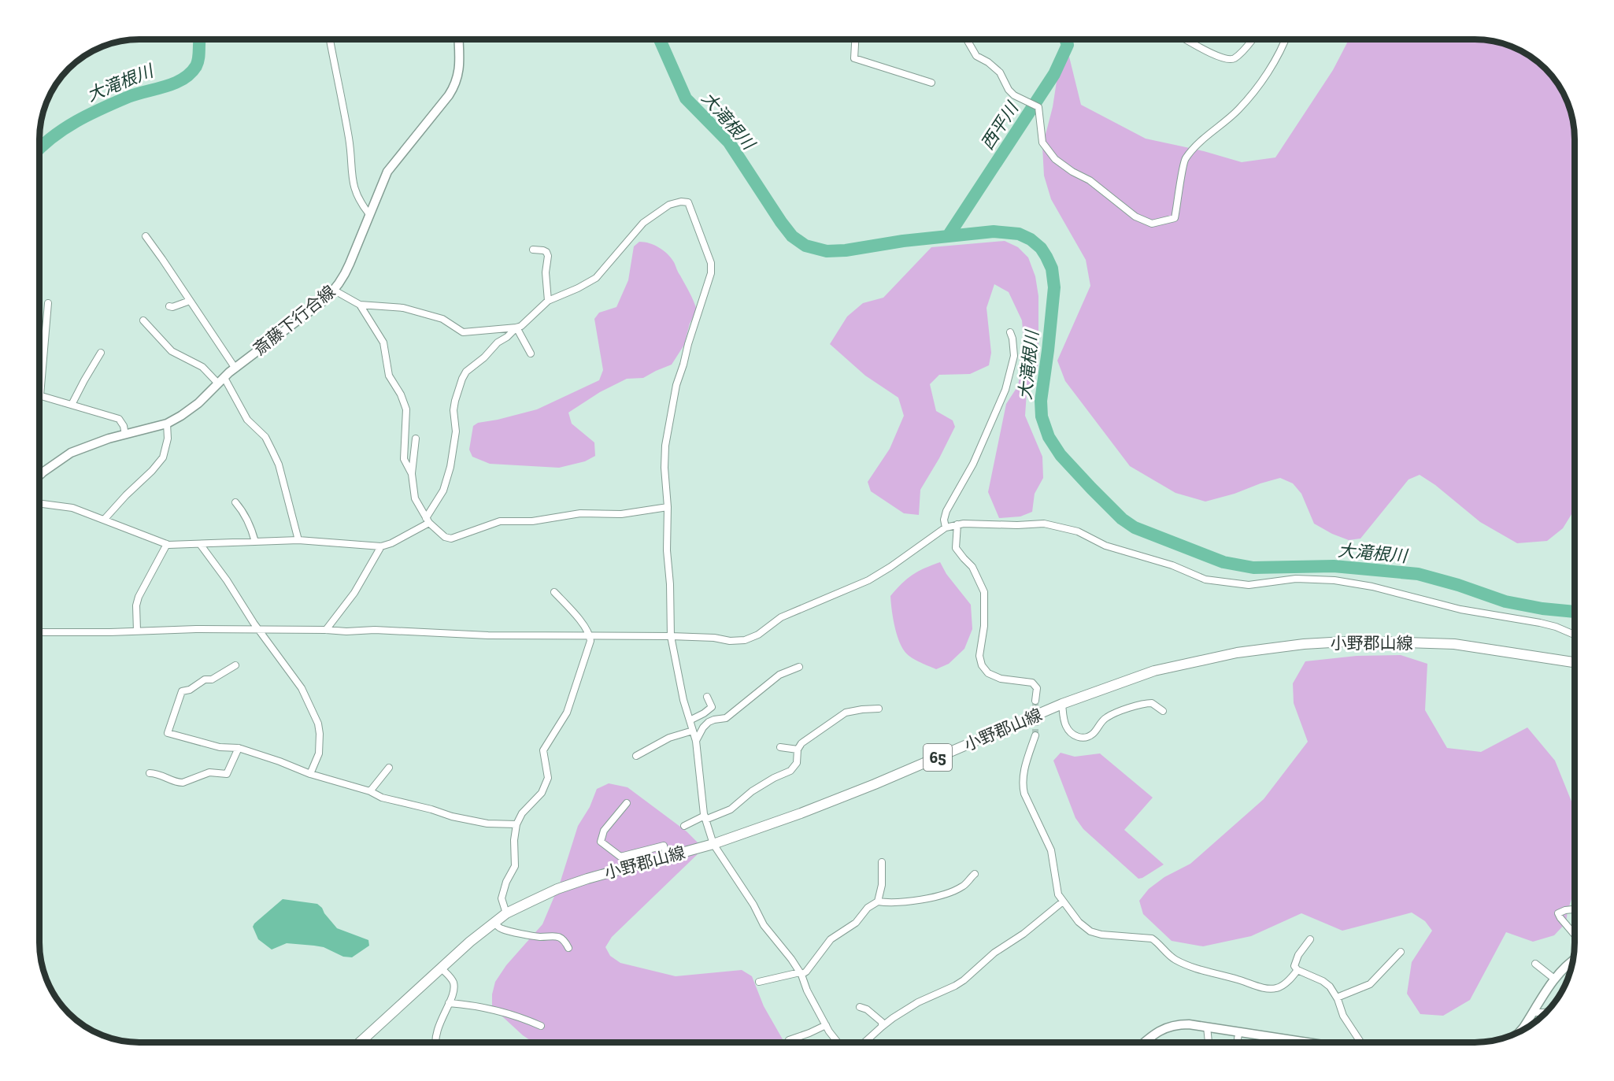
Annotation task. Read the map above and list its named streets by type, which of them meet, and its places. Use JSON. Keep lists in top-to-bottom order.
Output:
{
  "streets": {
    "main road": ["斎藤下行合線", "小野郡山線", "65"]
  },
  "water": ["大滝根川", "西平川"]
}
